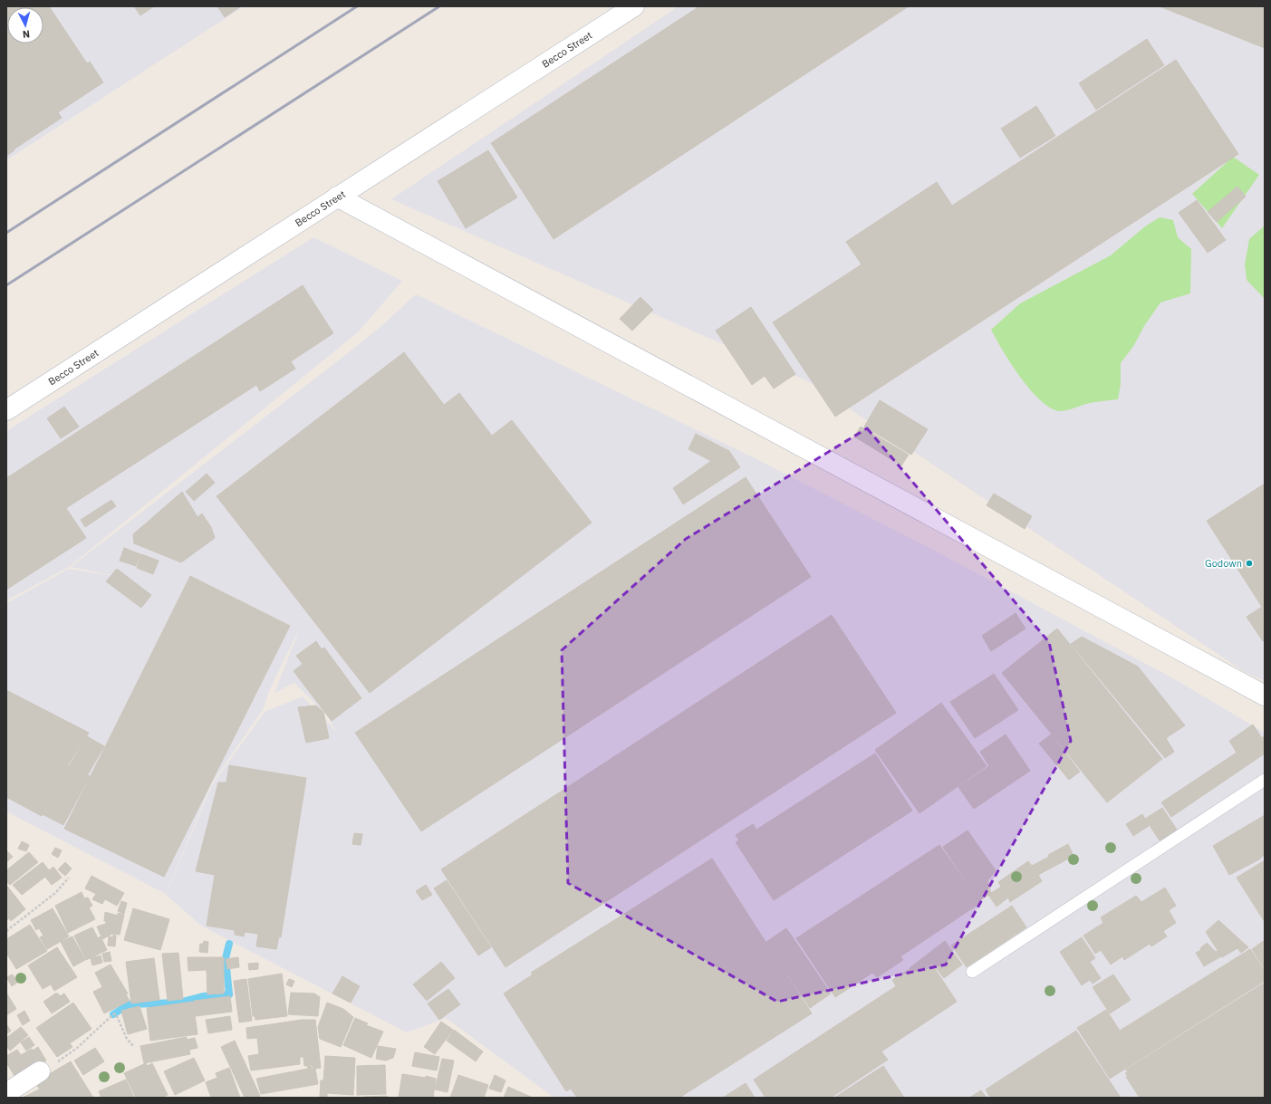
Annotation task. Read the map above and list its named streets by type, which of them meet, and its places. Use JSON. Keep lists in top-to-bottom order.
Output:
{
  "streets": {
    "street": ["Becco Street"]
  },
  "places": ["Godown"],
  "north": "bottom"
}
